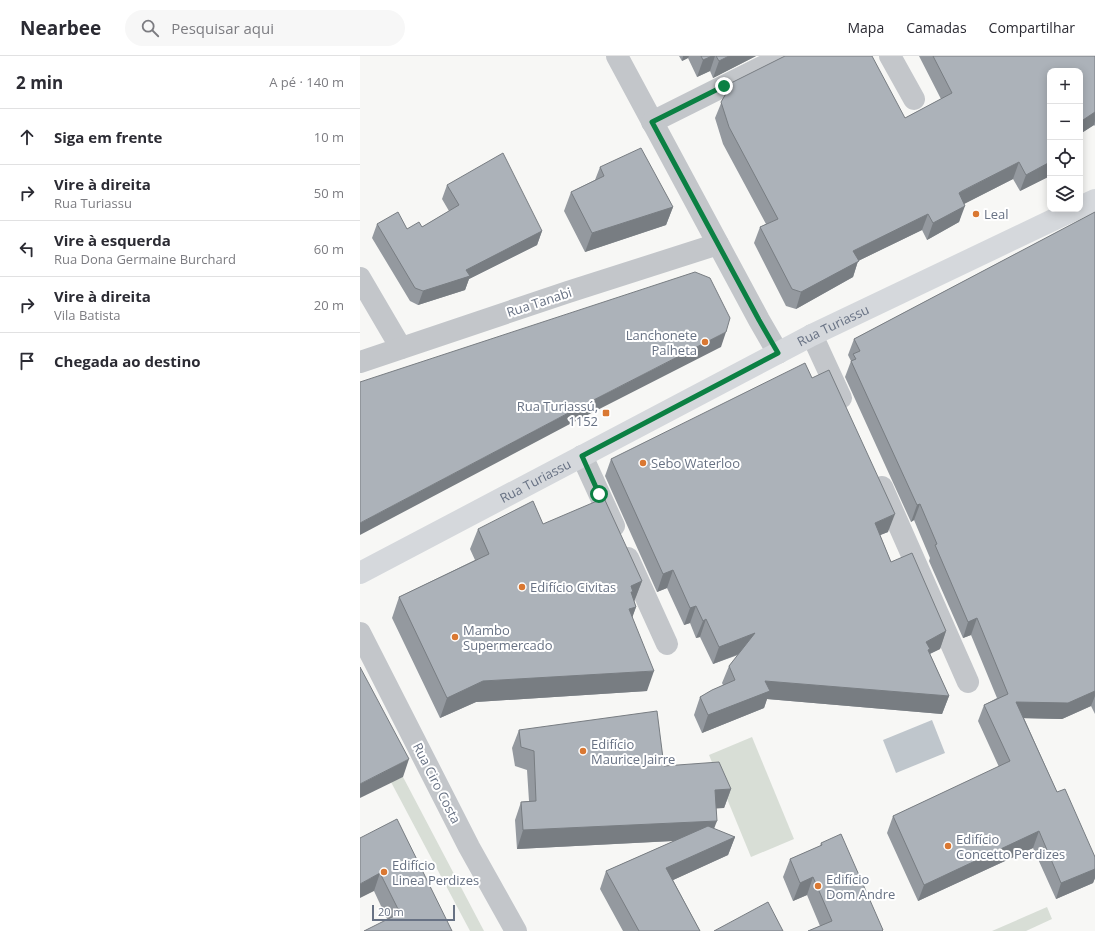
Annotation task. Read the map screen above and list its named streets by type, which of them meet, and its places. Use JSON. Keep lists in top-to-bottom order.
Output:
{
  "streets": {
    "street": ["Rua Tanabi", "Rua Turiassu", "Rua Ciro Costa"]
  },
  "places": {
    "other": [
      "Leal",
      "Lanchonete Palheta",
      "Sebo Waterloo",
      "Edifício Civitas",
      "Mambo Supermercado",
      "Edifício Maurice Jairre",
      "Edifício Concetto Perdizes",
      "Edifício Linea Perdizes",
      "Edifício Dom Andre"
    ],
    "transit": ["Rua Turiassú, 1152"]
  },
  "scale_bar": "20 m",
  "page": {
    "header": "Nearbee",
    "search": "Pesquisar aqui",
    "nav": ["Mapa", "Camadas", "Compartilhar"],
    "heading": ["2 min", "A pé · 140 m"],
    "map_buttons": ["+", "−"],
    "list": [
      ["Siga em frente", "10 m"],
      ["Vire à direita", "Rua Turiassu", "50 m"],
      ["Vire à esquerda", "Rua Dona Germaine Burchard", "60 m"],
      ["Vire à direita", "Vila Batista", "20 m"],
      "Chegada ao destino"
    ],
    "scale": "20 m"
  }
}
